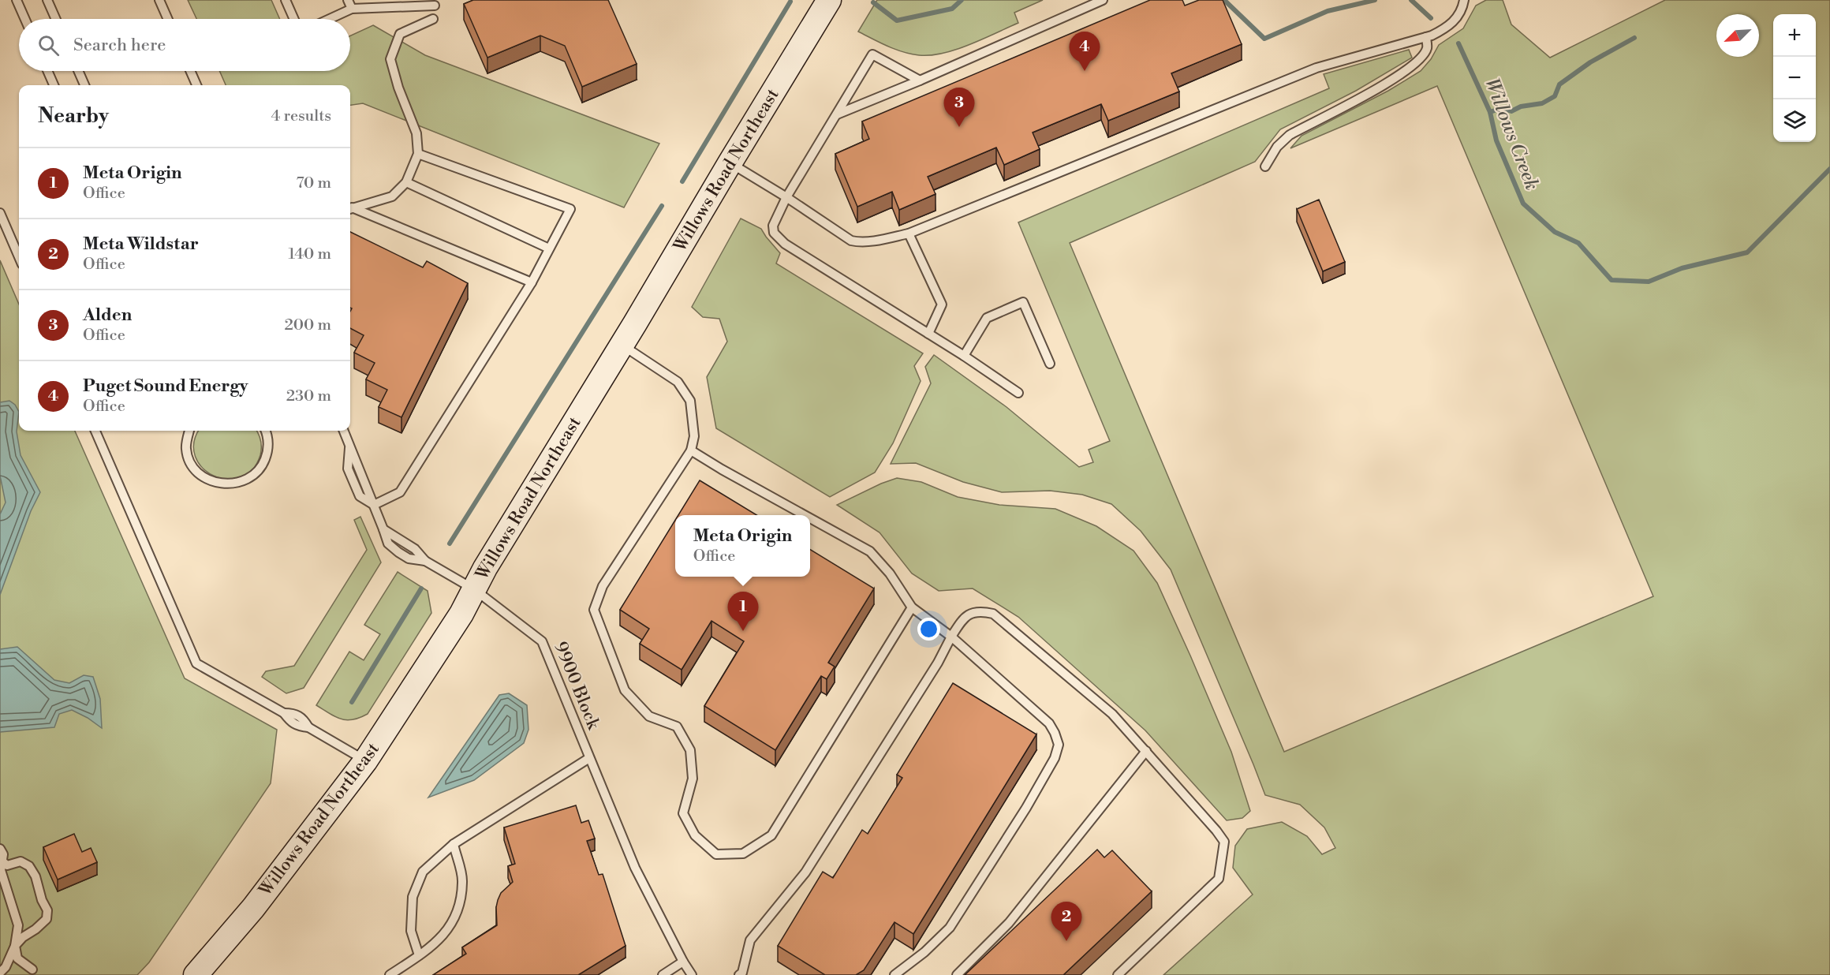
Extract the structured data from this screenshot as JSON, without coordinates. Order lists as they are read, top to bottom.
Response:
{
  "streets": {
    "main road": ["Willows Road Northeast"],
    "lane": ["9900 Block"]
  },
  "crossings": [
    ["Willows Road Northeast", "9900 Block"]
  ],
  "water": ["Willows Creek"],
  "north": "bottom left",
  "page": {
    "map_buttons": ["+", "−"],
    "search": "Search here",
    "pins": [
      "4",
      "3",
      "1",
      "2"
    ],
    "heading": ["Nearby", "4 results"],
    "list": [
      {
        "mark": "1",
        "name": "Meta Origin",
        "note": "Office",
        "value": "70 m"
      },
      {
        "mark": "2",
        "name": "Meta Wildstar",
        "note": "Office",
        "value": "140 m"
      },
      {
        "mark": "3",
        "name": "Alden",
        "note": "Office",
        "value": "200 m"
      },
      {
        "mark": "4",
        "name": "Puget Sound Energy",
        "note": "Office",
        "value": "230 m"
      }
    ],
    "popup": ["Meta Origin", "Office"]
  }
}
